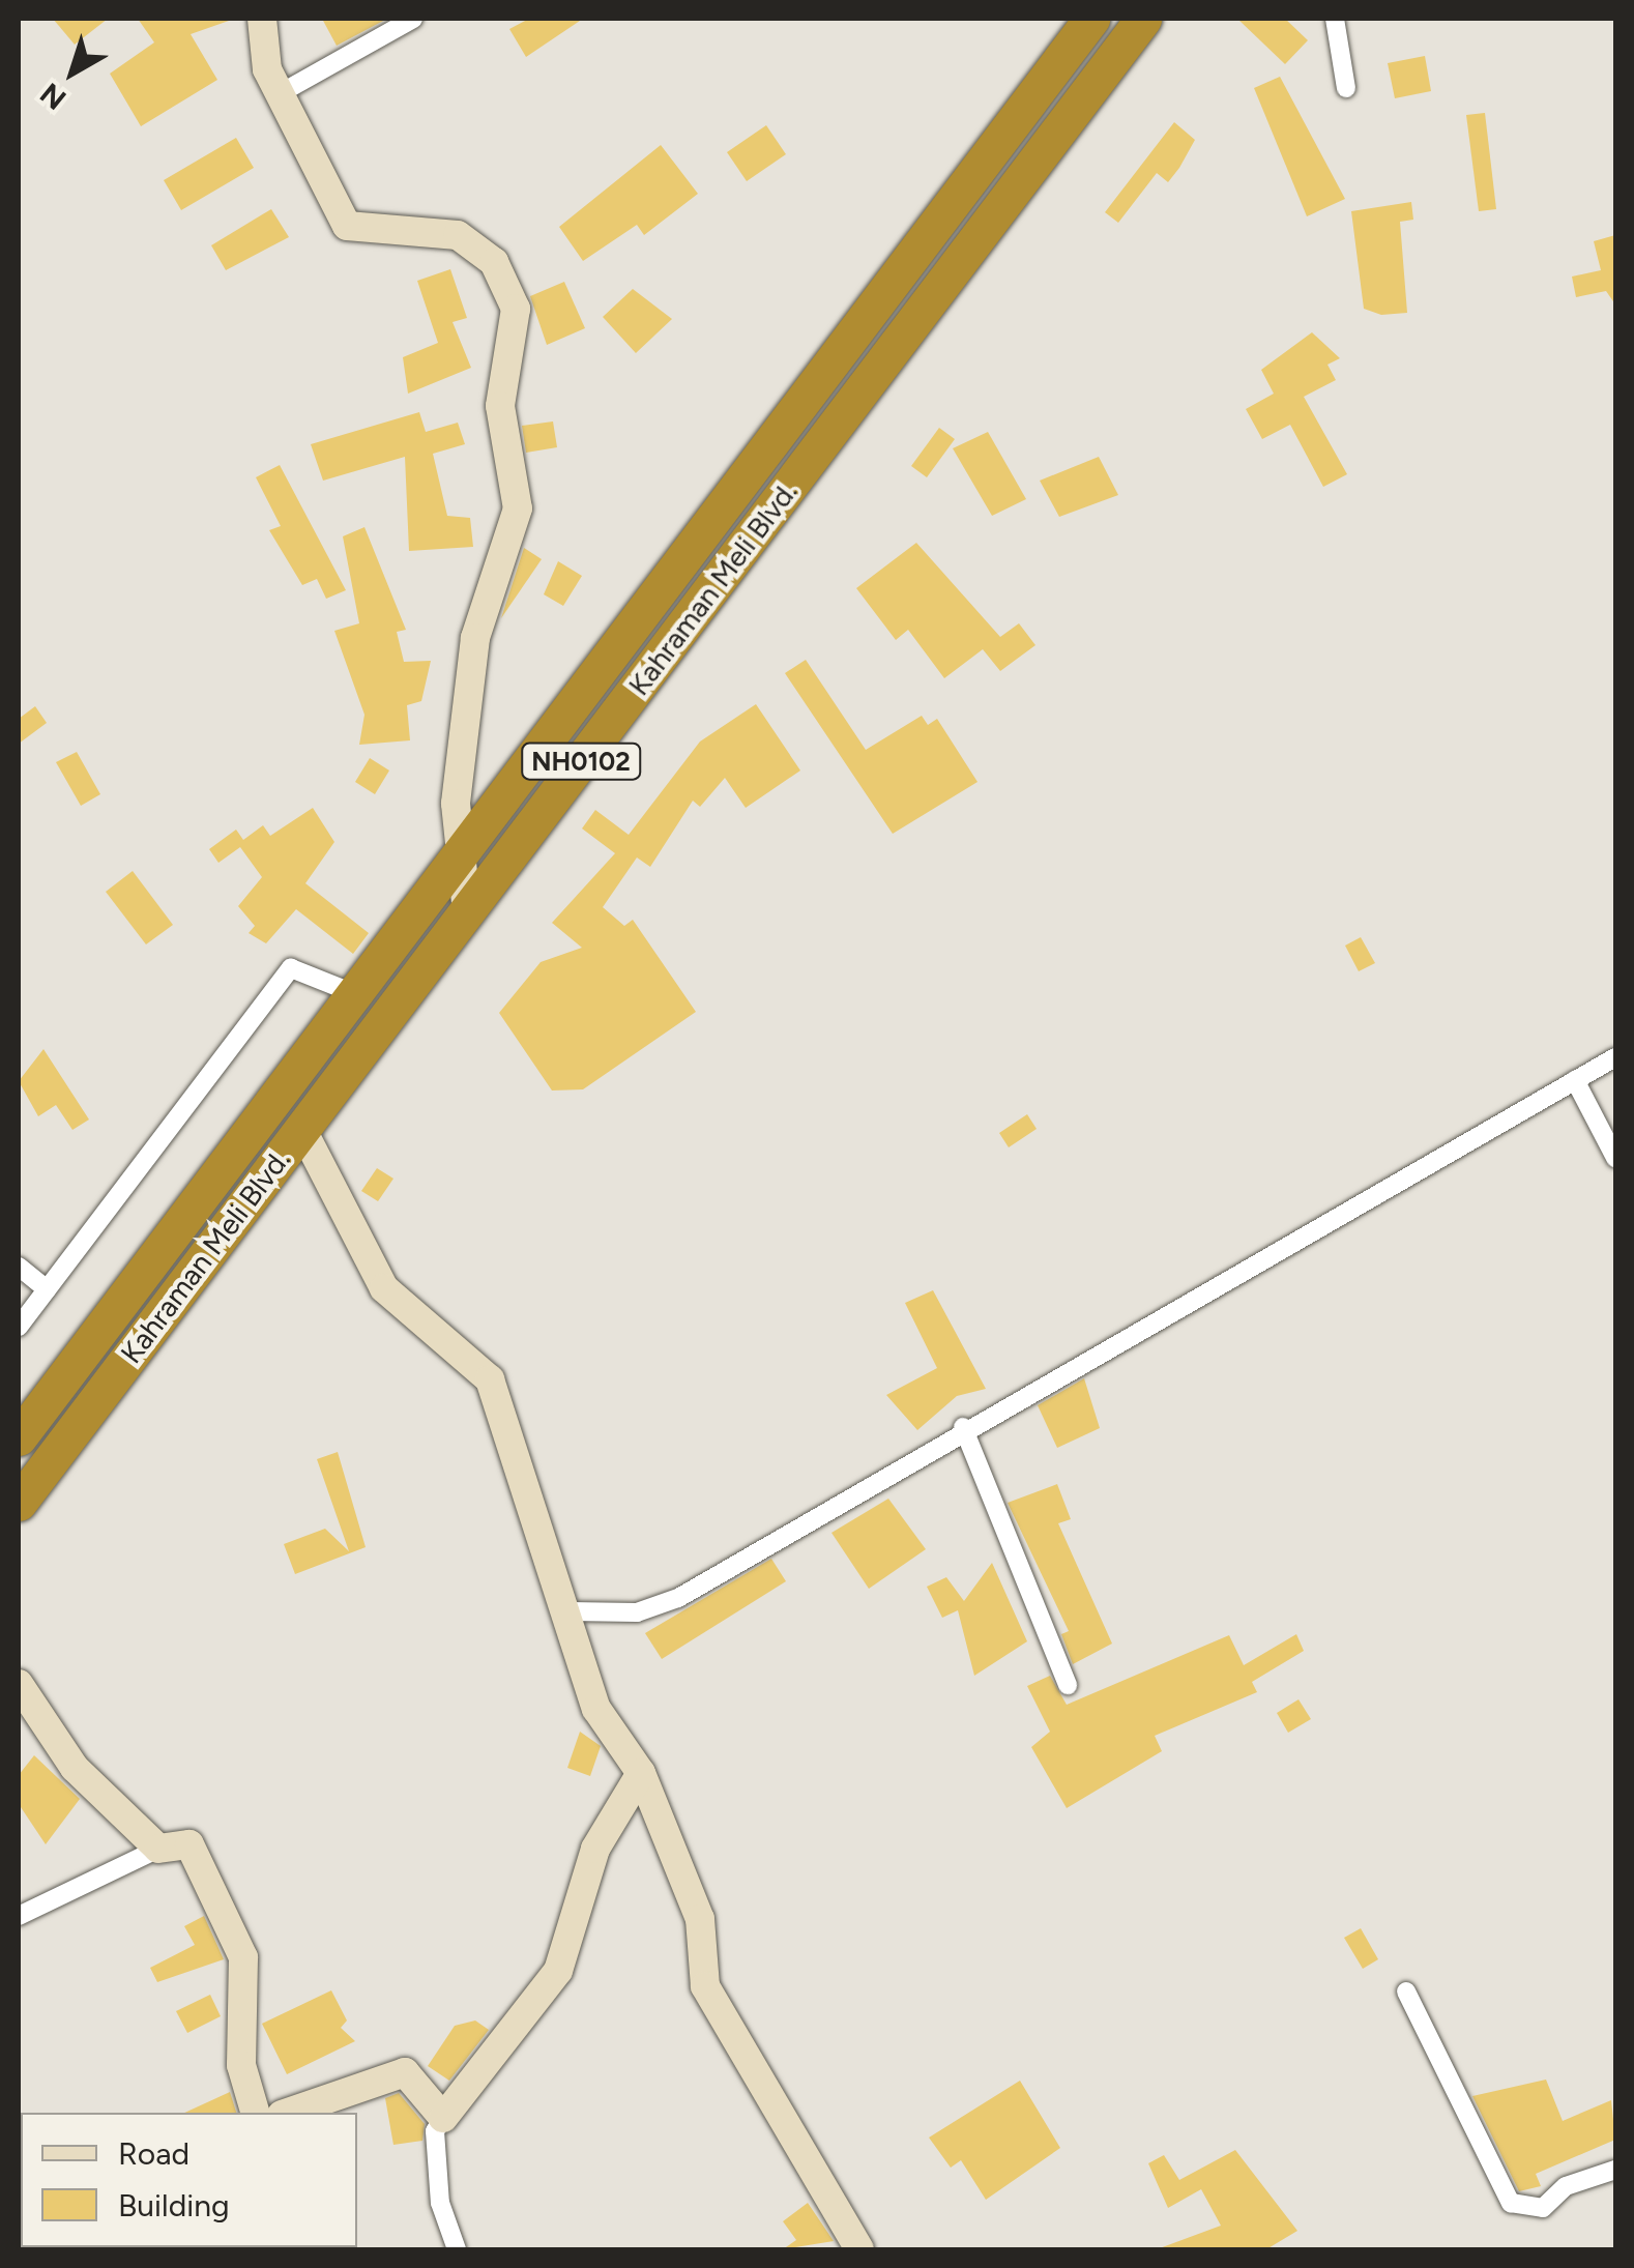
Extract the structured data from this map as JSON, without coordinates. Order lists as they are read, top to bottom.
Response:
{
  "streets": {
    "highway": ["Kahraman Meli Blvd.", "NH0102"]
  },
  "legend": ["Road", "Building"],
  "north": "bottom left"
}
